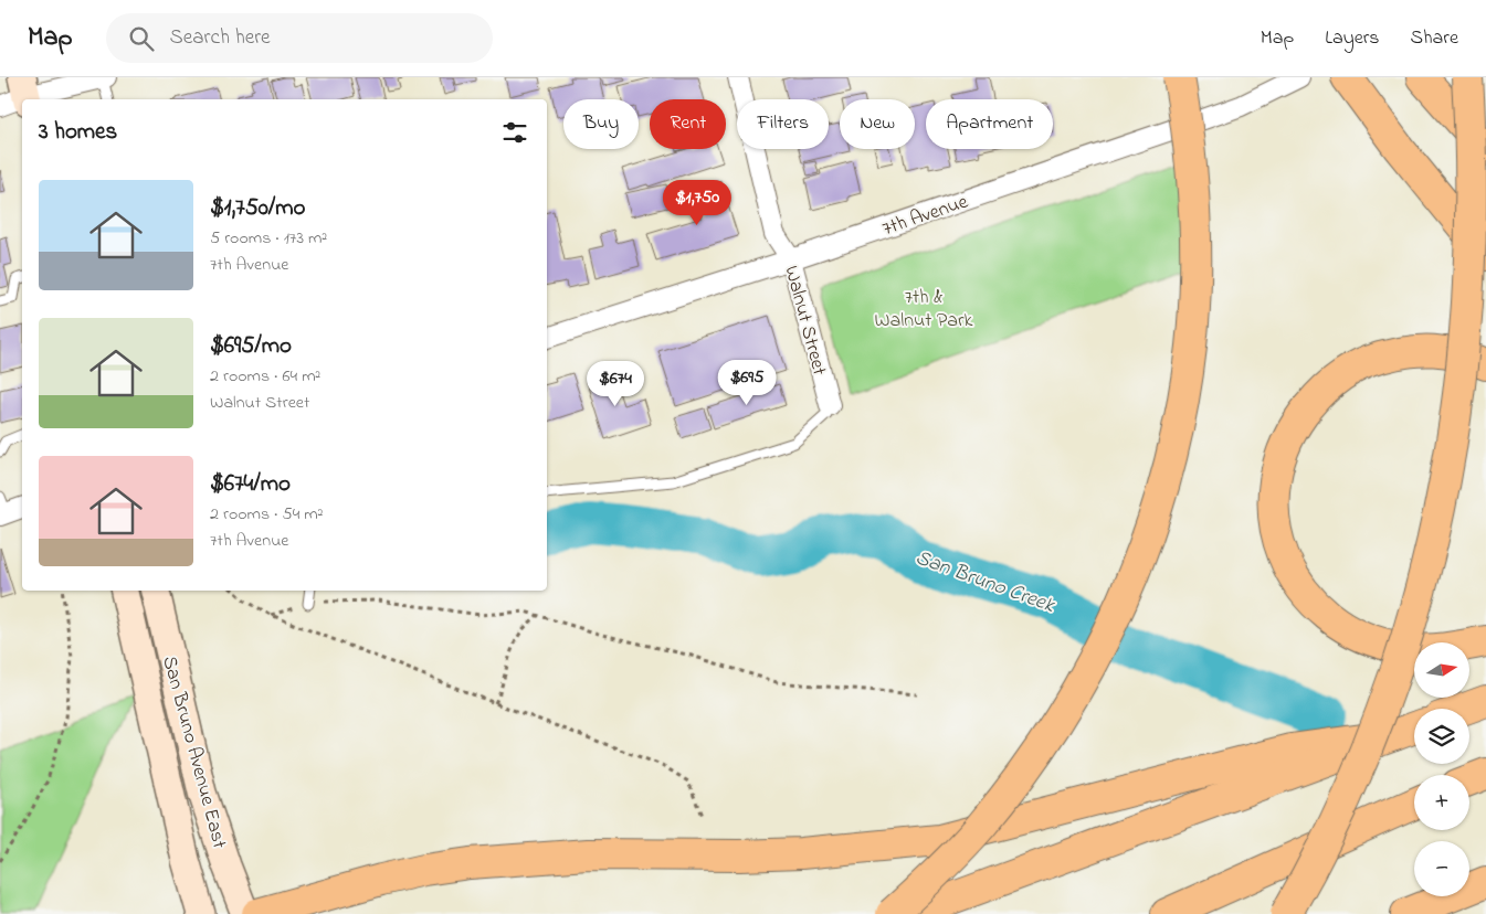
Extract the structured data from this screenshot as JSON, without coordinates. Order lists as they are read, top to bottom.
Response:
{
  "streets": {
    "main road": ["San Bruno Avenue East"],
    "street": ["7th Avenue", "Walnut Street"]
  },
  "crossings": [
    ["7th Avenue", "Walnut Street"]
  ],
  "water": ["San Bruno Creek"],
  "parks": ["7th & Walnut Park"],
  "north": "right",
  "page": {
    "header": "Map",
    "search": "Search here",
    "nav": ["Map", "Layers", "Share"],
    "chip": [
      "Buy",
      "Rent",
      "Filters",
      "New",
      "Apartment"
    ],
    "heading": "3 homes",
    "list": [
      {
        "name": "$1,750/mo",
        "note": "5 rooms · 173 m² · 7th Avenue"
      },
      {
        "name": "$695/mo",
        "note": "2 rooms · 64 m² · Walnut Street"
      },
      {
        "name": "$674/mo",
        "note": "2 rooms · 54 m² · 7th Avenue"
      }
    ],
    "price": ["$1,750", "$695", "$674"],
    "map_buttons": ["+", "−"]
  }
}
